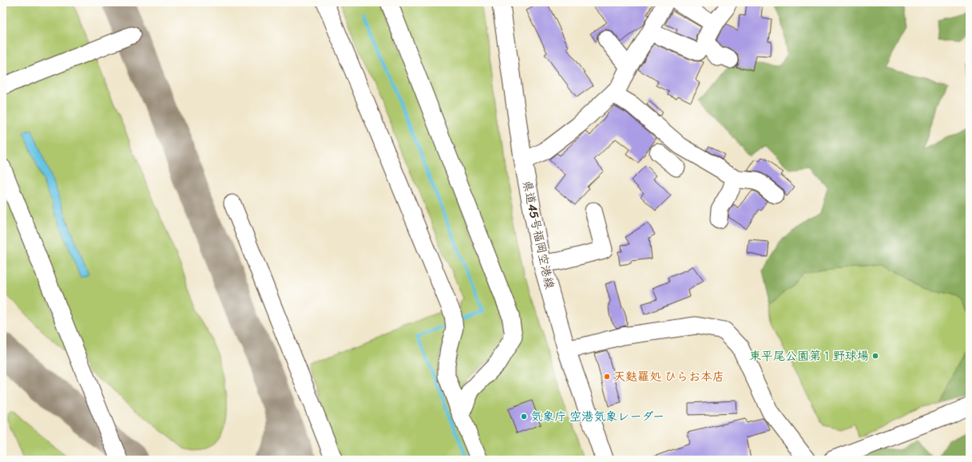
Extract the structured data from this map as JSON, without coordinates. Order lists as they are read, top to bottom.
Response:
{
  "streets": {
    "main road": ["県道45号福岡空港線"]
  },
  "places": ["東平尾公園第１野球場", "天麩羅処 ひらお本店", "気象庁 空港気象レーダー"]
}
